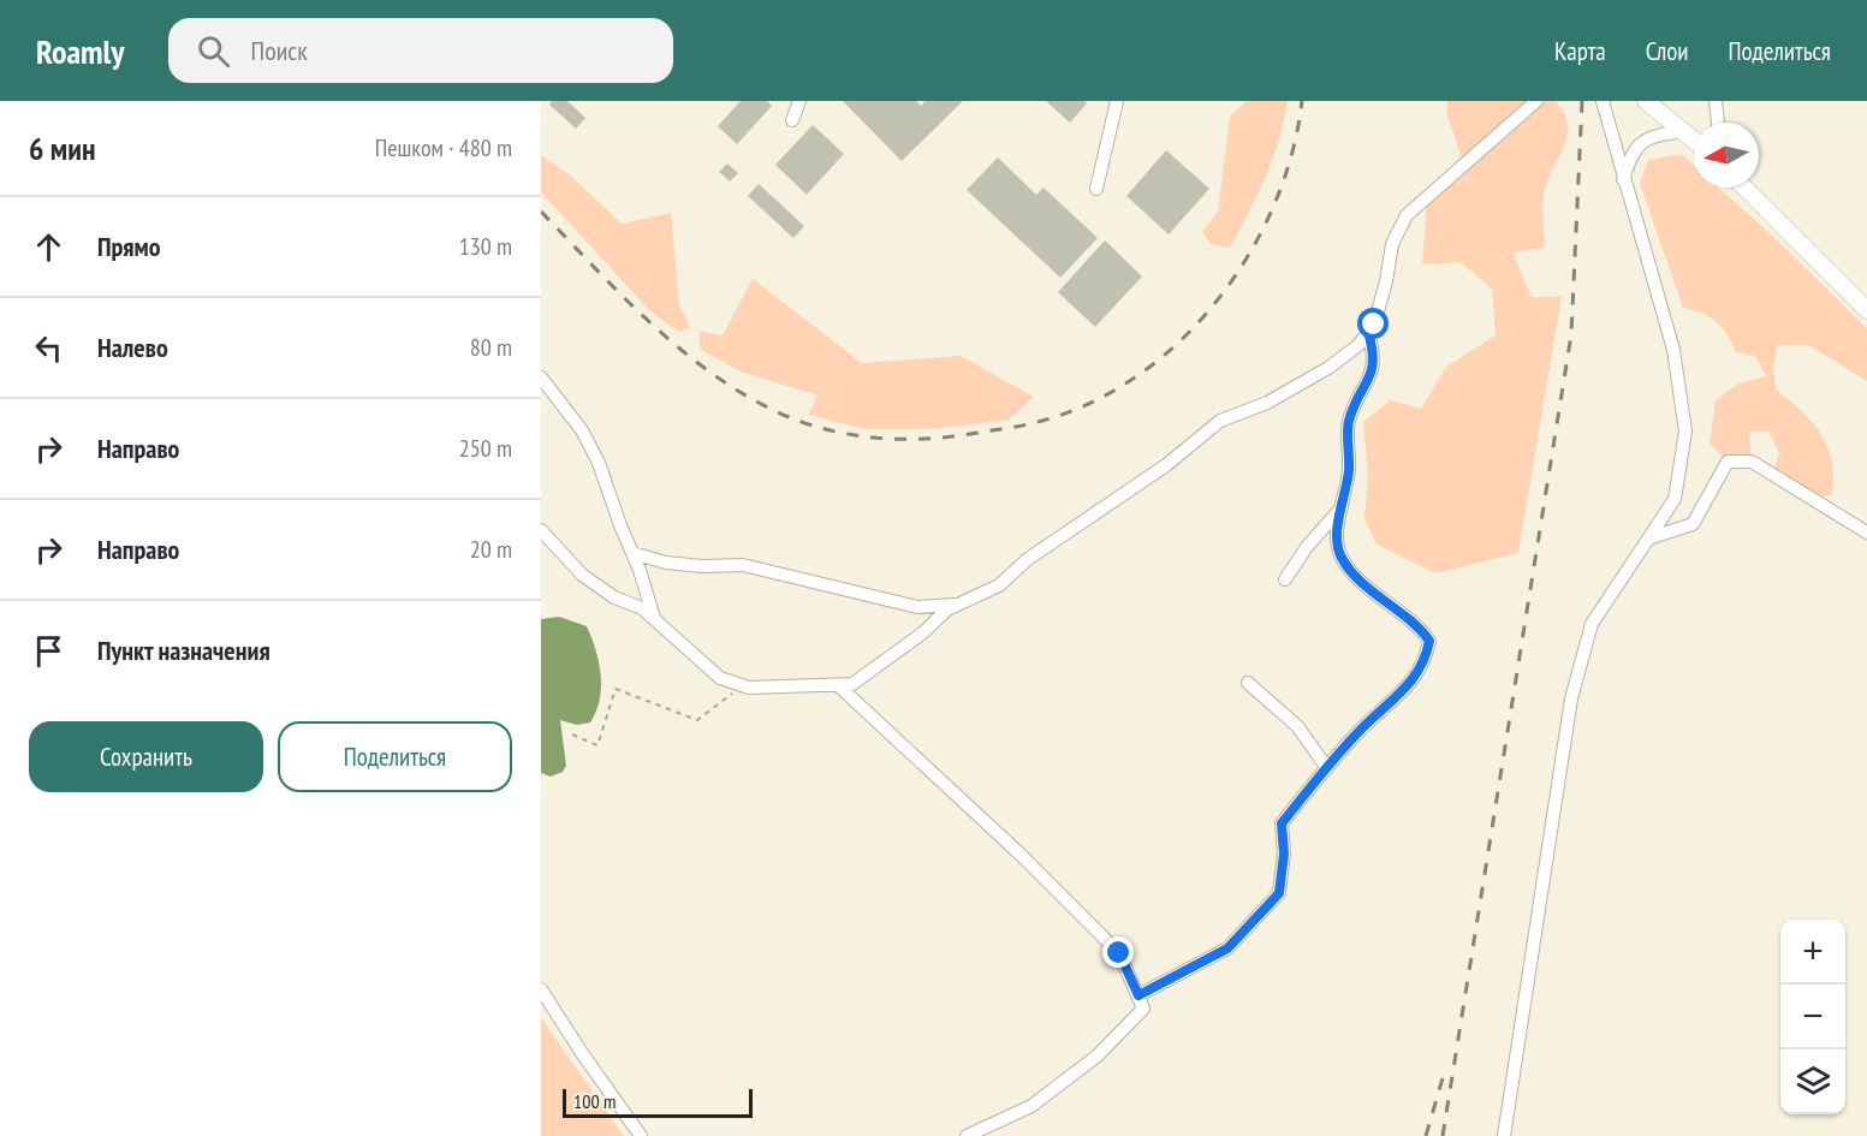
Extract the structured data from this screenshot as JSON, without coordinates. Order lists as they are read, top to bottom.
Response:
{
  "scale_bar": "100 m",
  "north": "left",
  "page": {
    "header": "Roamly",
    "search": "Поиск",
    "nav": ["Карта", "Слои", "Поделиться"],
    "heading": ["6 мин", "Пешком · 480 m"],
    "list": [
      ["Прямо", "130 m"],
      ["Налево", "80 m"],
      ["Направо", "250 m"],
      ["Направо", "20 m"],
      "Пункт назначения"
    ],
    "buttons": ["Сохранить", "Поделиться"],
    "map_buttons": ["+", "−"],
    "scale": "100 m"
  }
}
